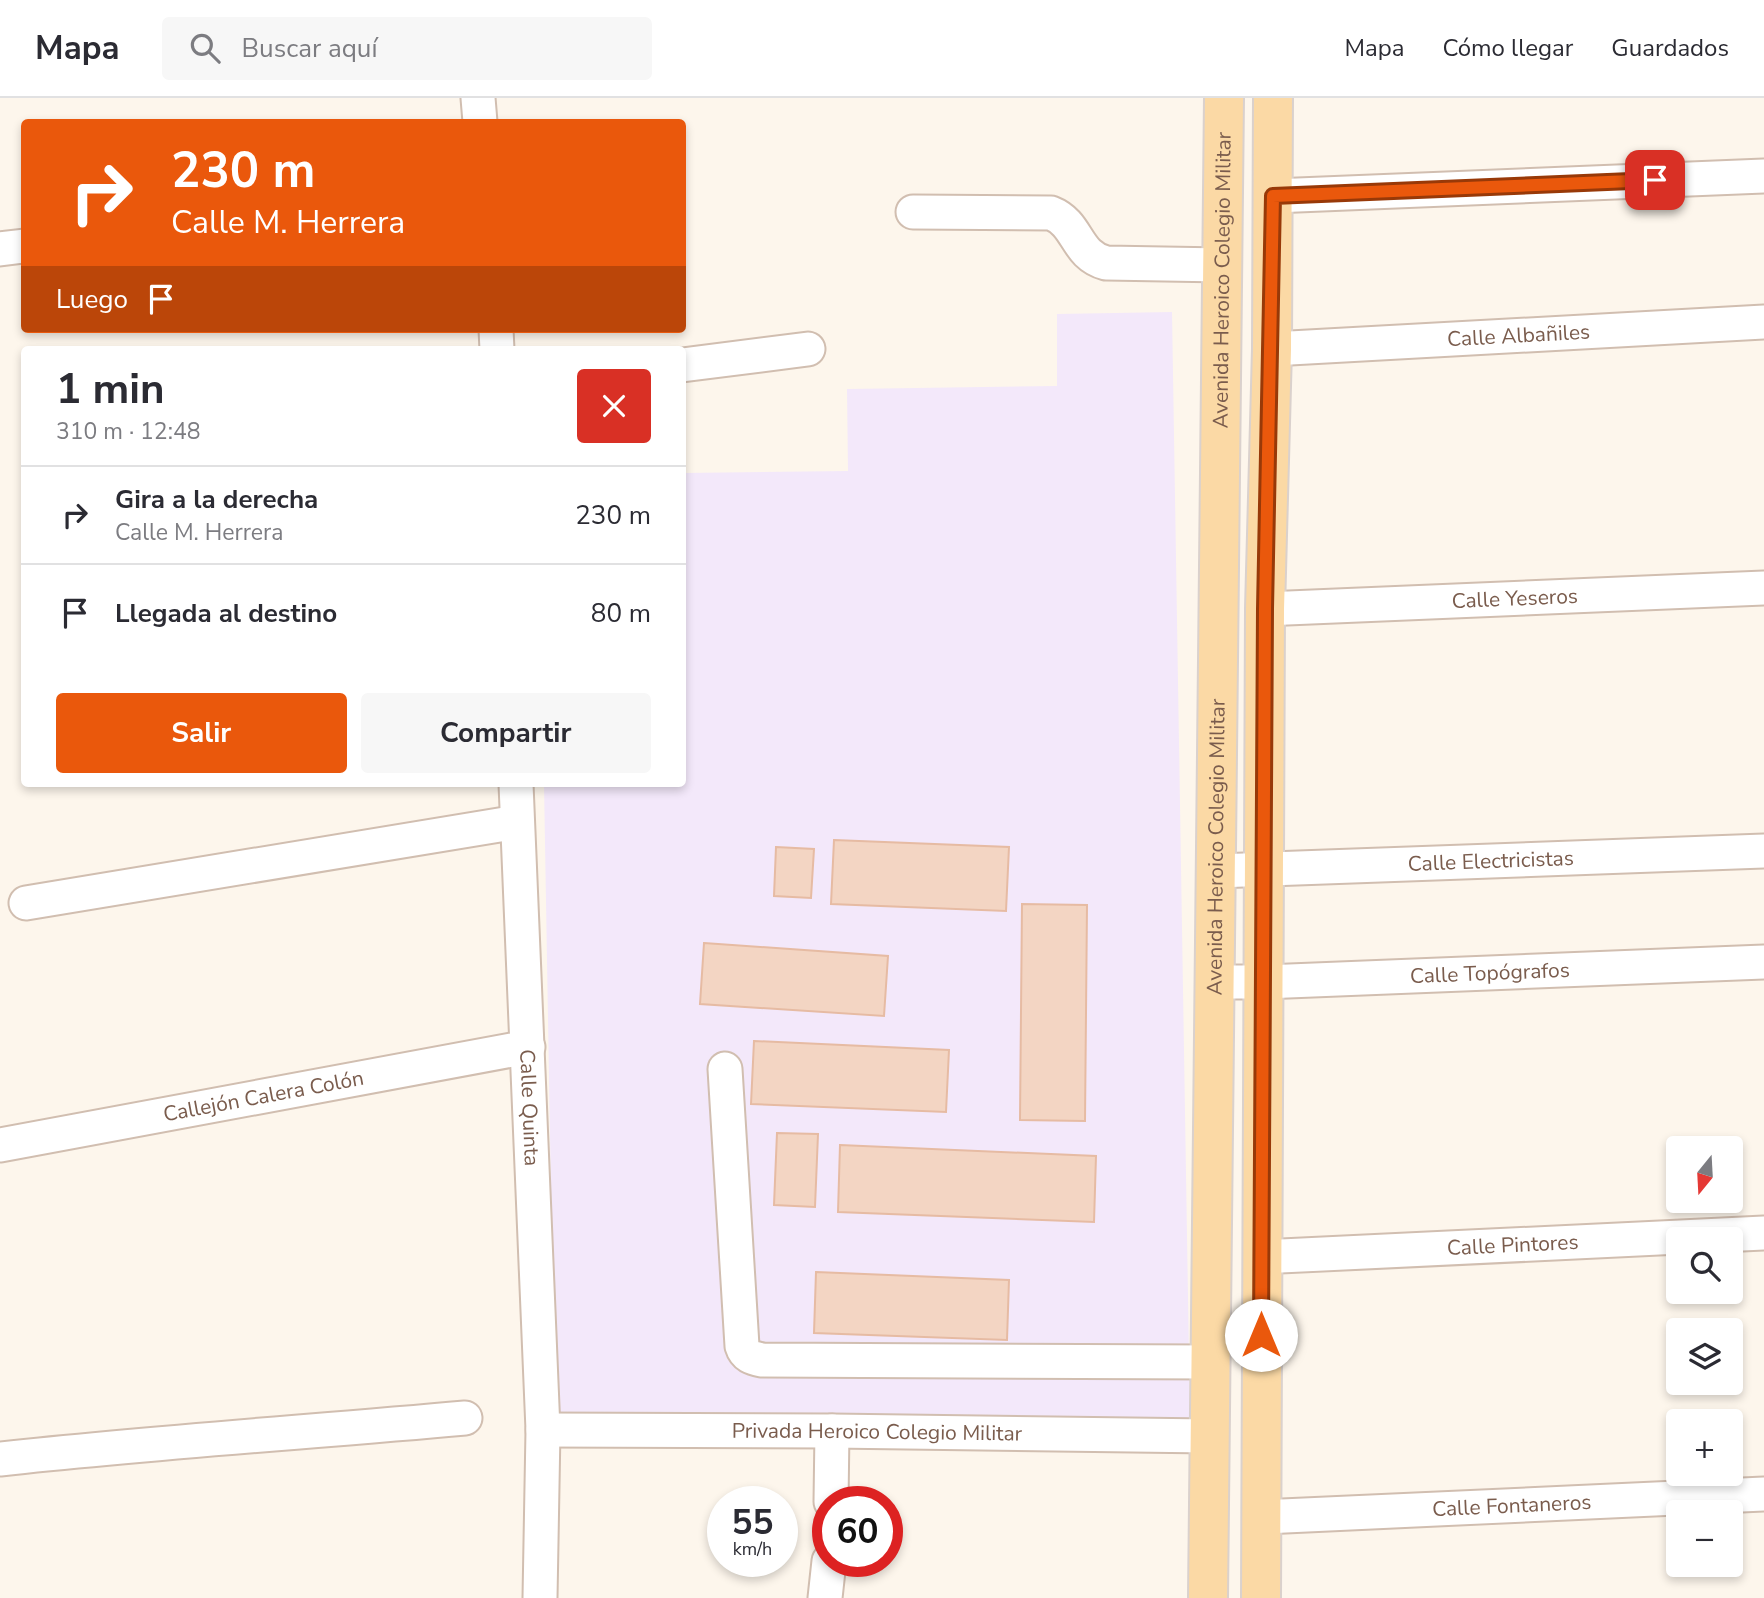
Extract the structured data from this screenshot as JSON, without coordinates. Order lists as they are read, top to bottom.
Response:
{
  "streets": {
    "main road": ["Avenida Heroico Colegio Militar"],
    "street": [
      "Calle Albañiles",
      "Calle Yeseros",
      "Calle Electricistas",
      "Calle Topógrafos",
      "Callejón Calera Colón",
      "Calle Quinta",
      "Calle Pintores",
      "Privada Heroico Colegio Militar",
      "Calle Fontaneros"
    ]
  },
  "crossings": [
    ["Avenida Heroico Colegio Militar", "Calle Electricistas"],
    ["Avenida Heroico Colegio Militar", "Calle Topógrafos"],
    ["Avenida Heroico Colegio Militar", "Privada Heroico Colegio Militar"],
    ["Callejón Calera Colón", "Calle Quinta"],
    ["Calle Quinta", "Privada Heroico Colegio Militar"]
  ],
  "north": "bottom",
  "page": {
    "header": "Mapa",
    "search": "Buscar aquí",
    "nav": ["Mapa", "Cómo llegar", "Guardados"],
    "turn": ["230 m", "Calle M. Herrera"],
    "then": "Luego",
    "heading": ["1 min", "310 m · 12:48"],
    "list": [
      {
        "name": "Gira a la derecha",
        "note": "Calle M. Herrera",
        "value": "230 m"
      },
      {
        "name": "Llegada al destino",
        "value": "80 m"
      }
    ],
    "buttons": ["Salir", "Compartir"],
    "map_buttons": ["+", "−"],
    "speed": "55 km/h",
    "limit": "60"
  }
}
